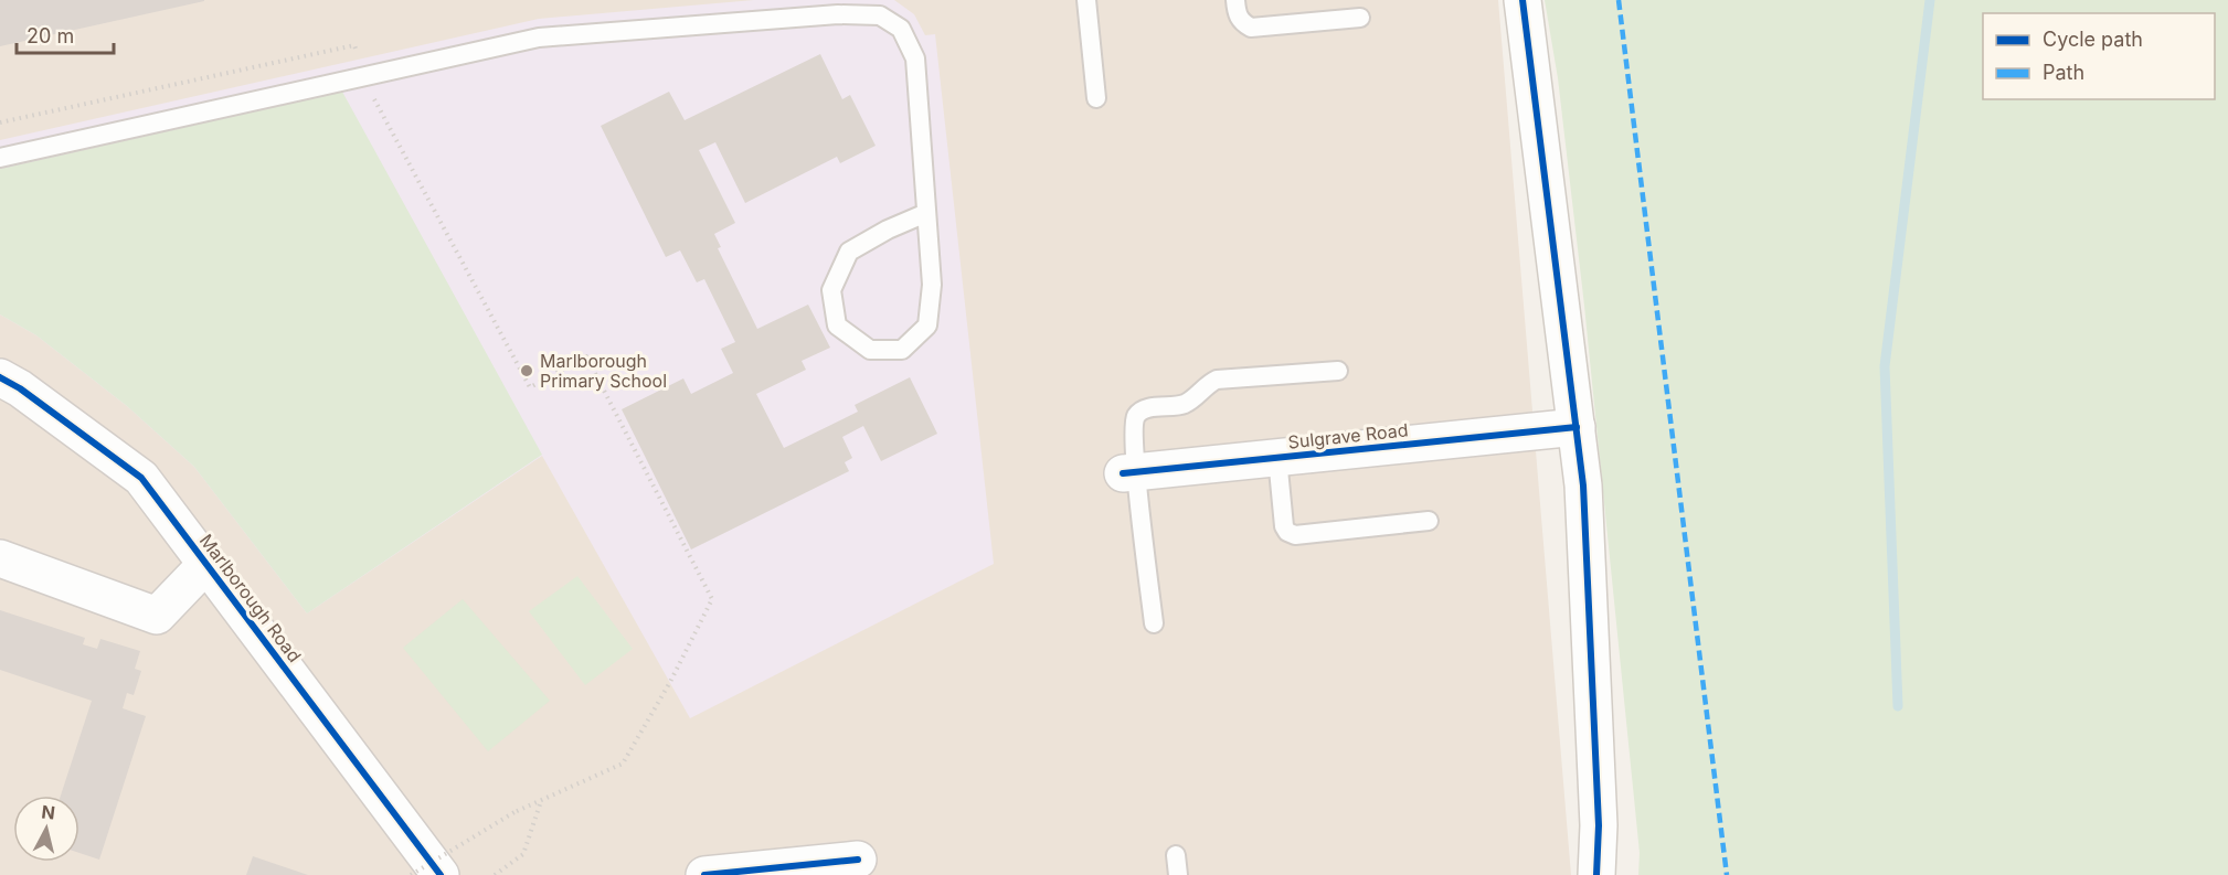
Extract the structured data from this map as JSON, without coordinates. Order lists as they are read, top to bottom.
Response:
{
  "streets": {
    "street": ["Sulgrave Road", "Marlborough Road"]
  },
  "places": ["Marlborough Primary School"],
  "legend": ["Cycle path", "Path"],
  "scale_bar": "20 m",
  "north": "top"
}
